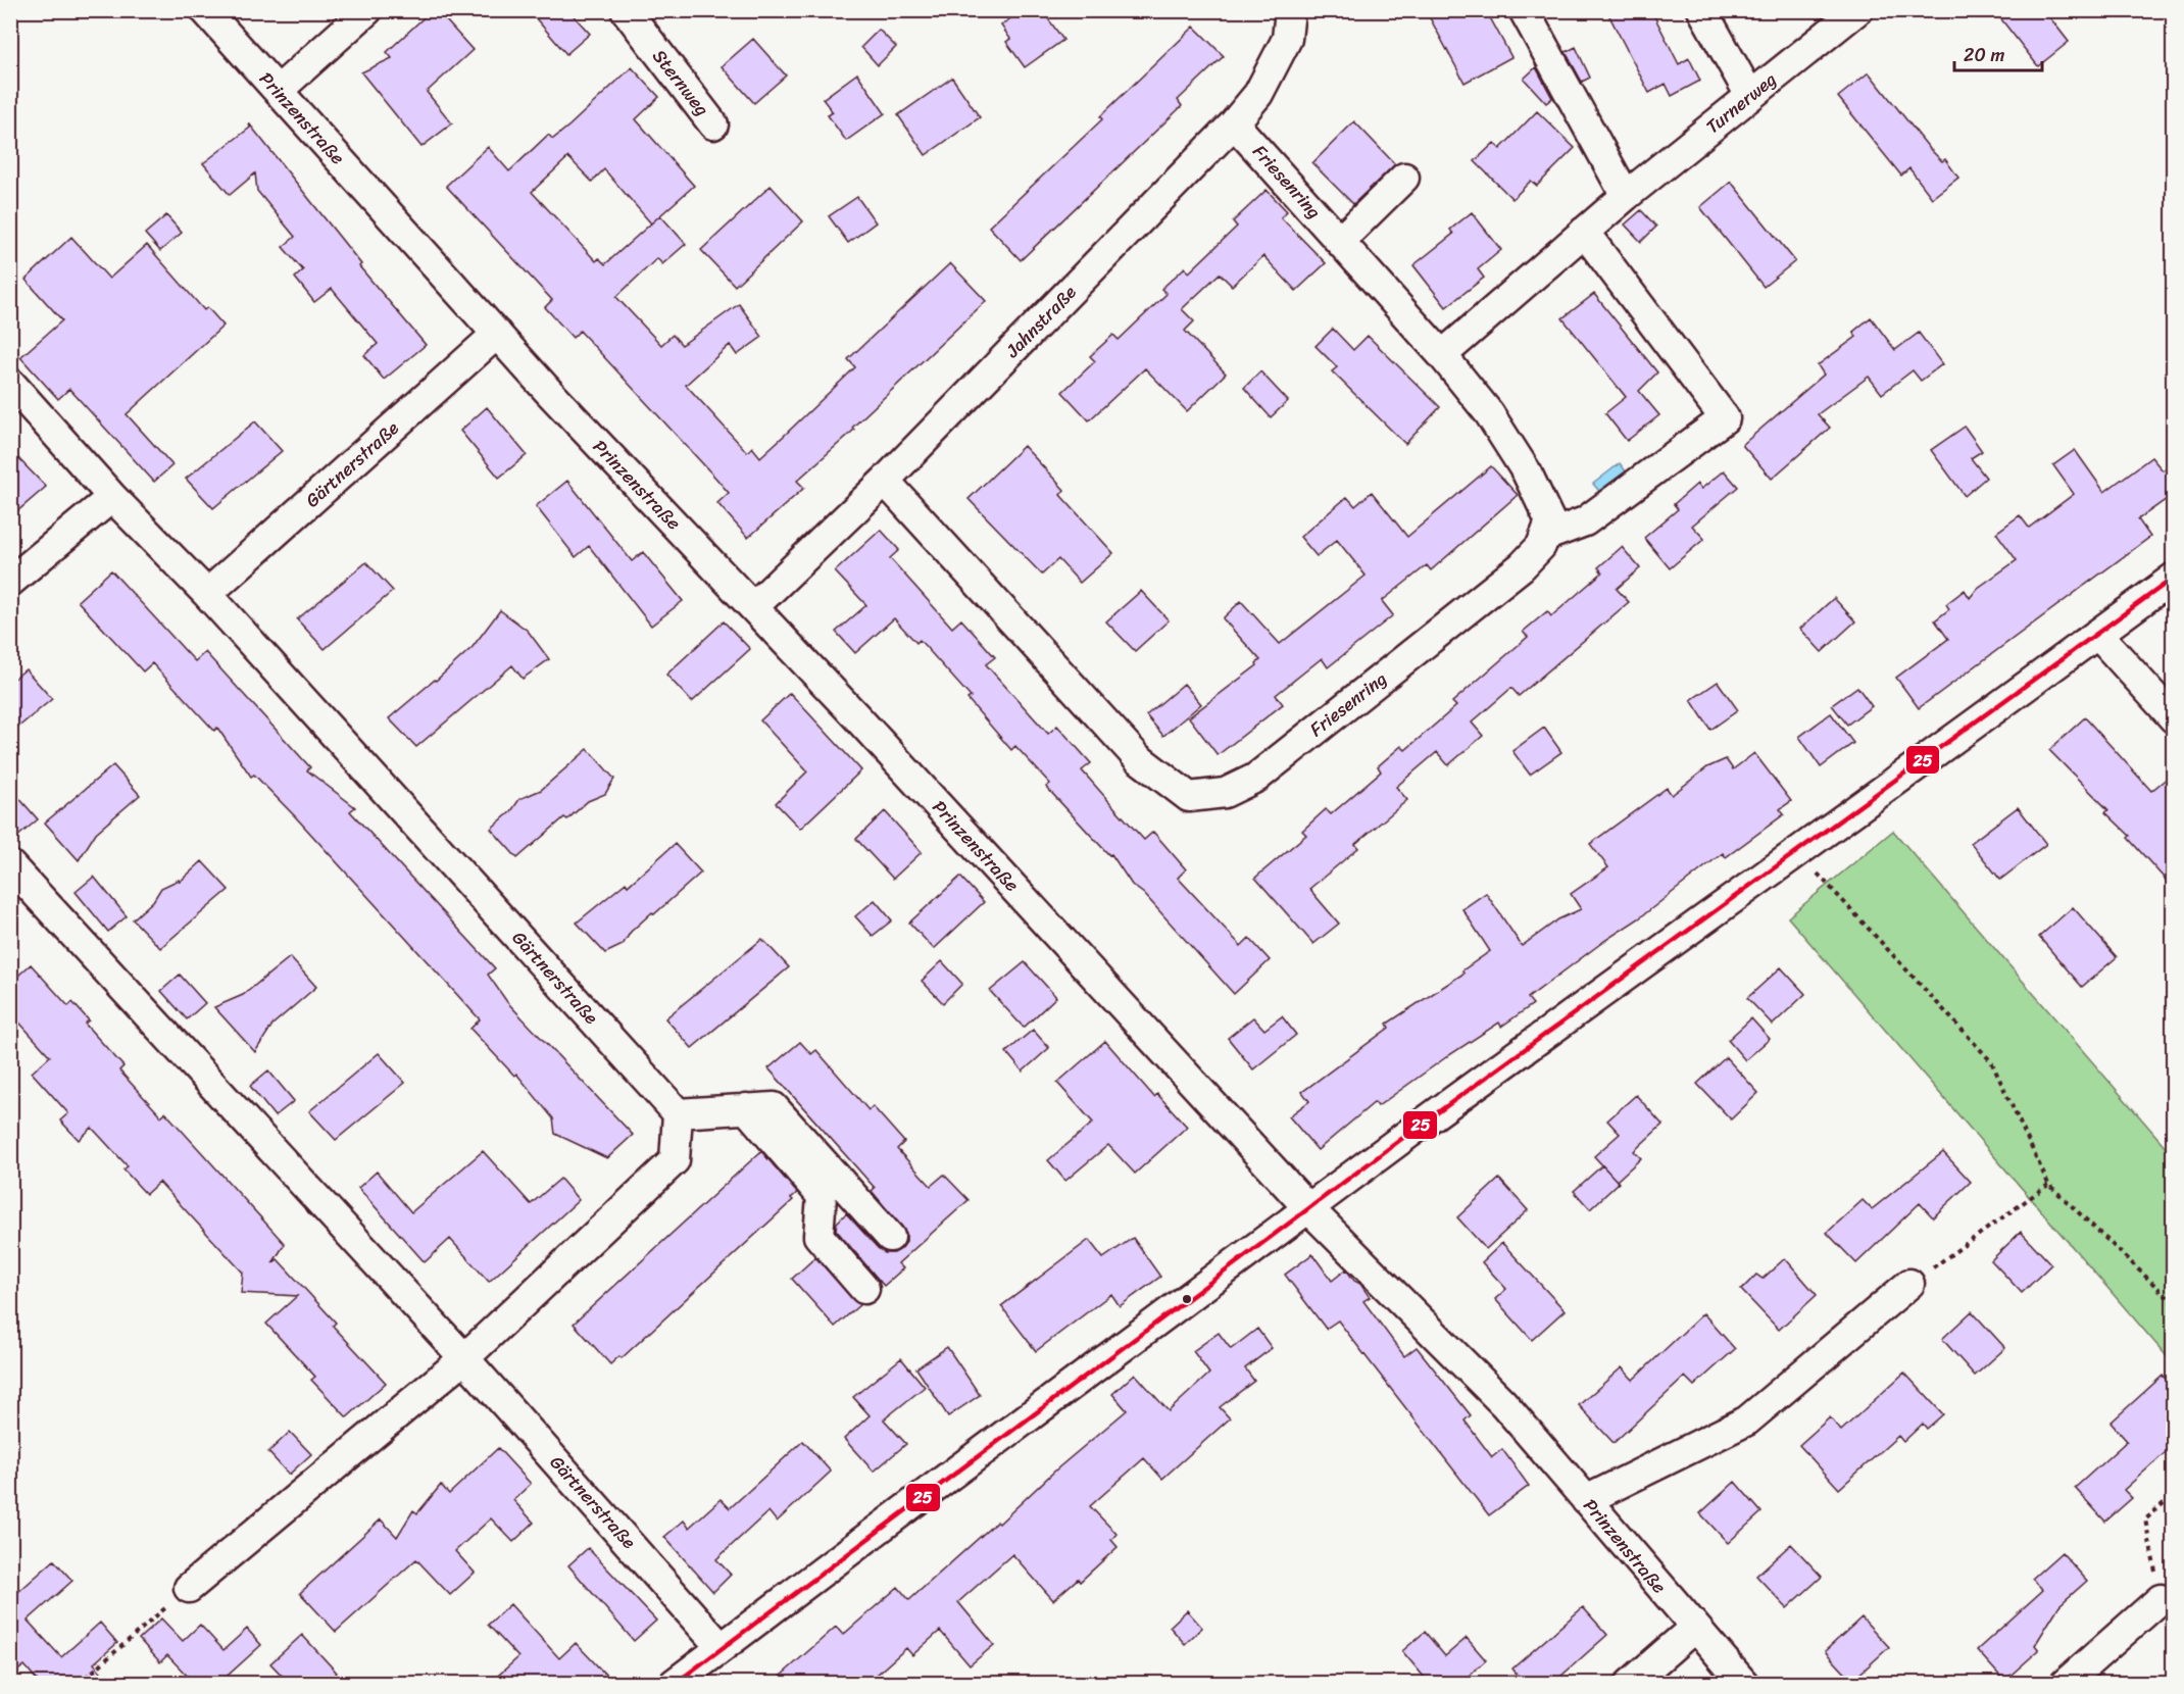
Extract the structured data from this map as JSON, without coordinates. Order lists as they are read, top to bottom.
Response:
{
  "streets": {
    "street": [
      "Sternweg",
      "Turnerweg",
      "Prinzenstraße",
      "Friesenring",
      "Jahnstraße",
      "Gärtnerstraße"
    ]
  },
  "crossings": [
    ["Turnerweg", "Friesenring"],
    ["Prinzenstraße", "Jahnstraße"],
    ["Prinzenstraße", "Gärtnerstraße"],
    ["Friesenring", "Jahnstraße"]
  ],
  "lines": ["transit line 25"],
  "scale_bar": "20 m"
}
